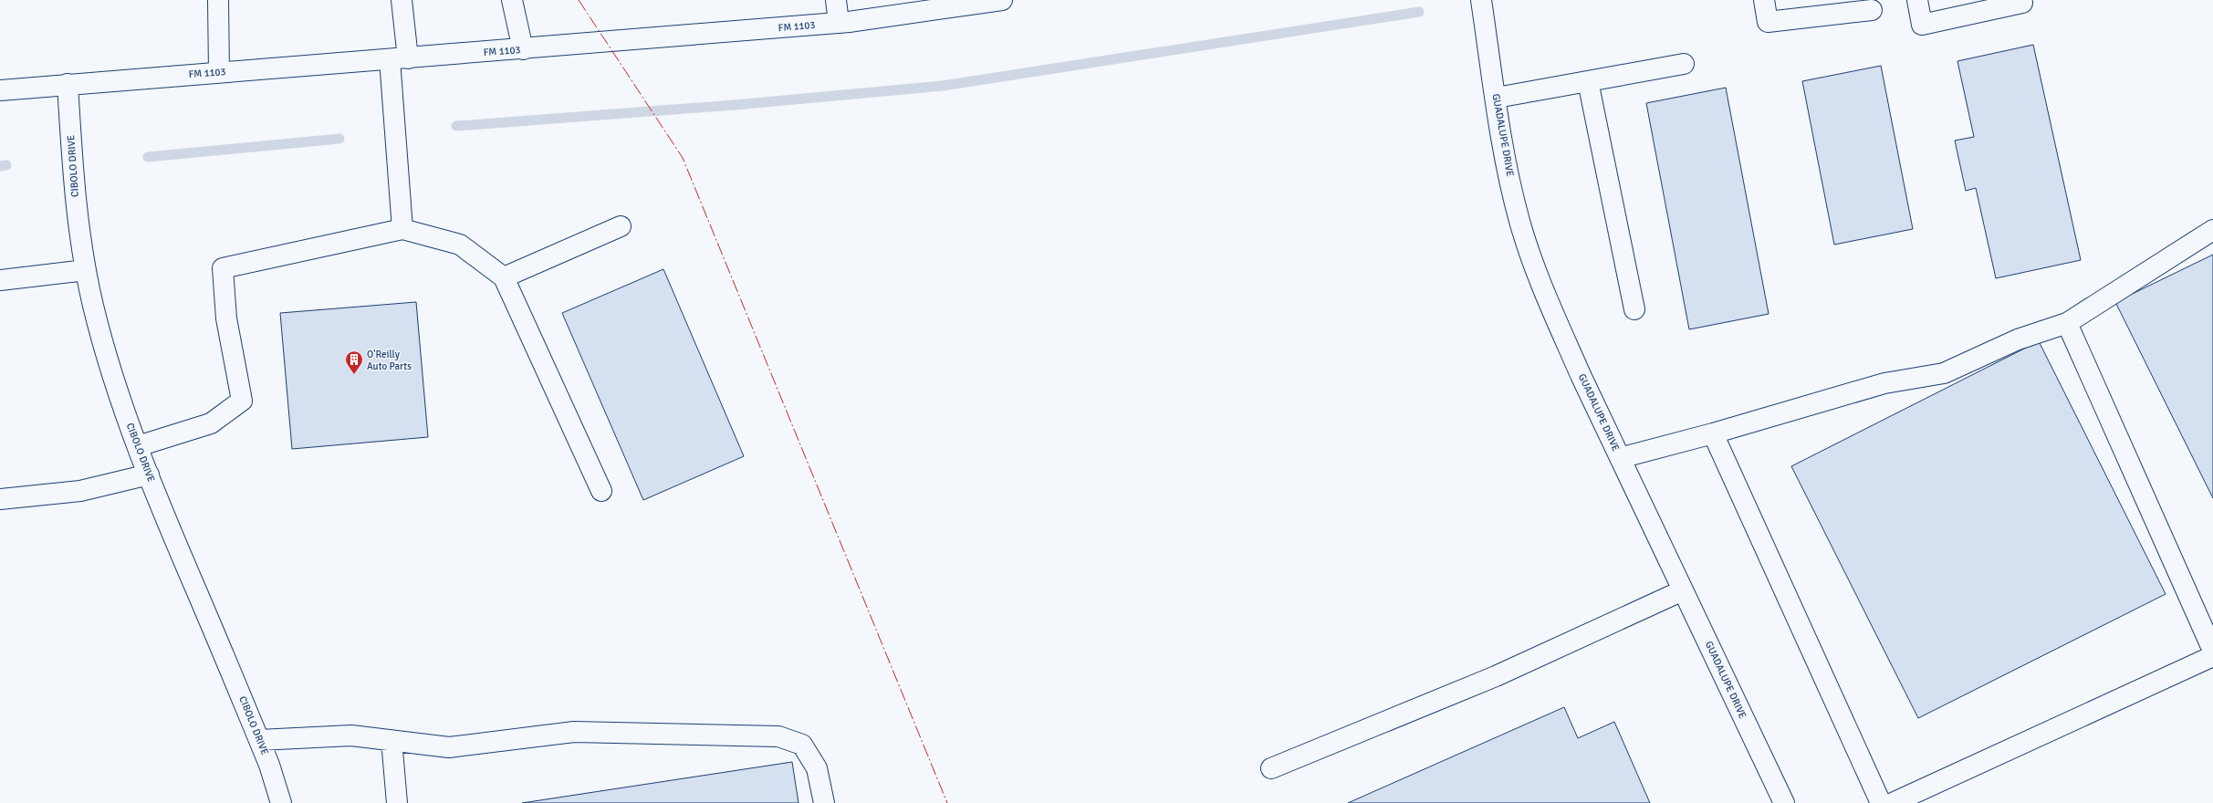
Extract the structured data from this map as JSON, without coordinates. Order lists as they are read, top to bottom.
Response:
{
  "streets": {
    "street": ["FM 1103", "GUADALUPE DRIVE", "CIBOLO DRIVE"]
  },
  "crossings": [
    ["FM 1103", "CIBOLO DRIVE"]
  ],
  "places": {
    "building": ["O'Reilly Auto Parts"]
  }
}
